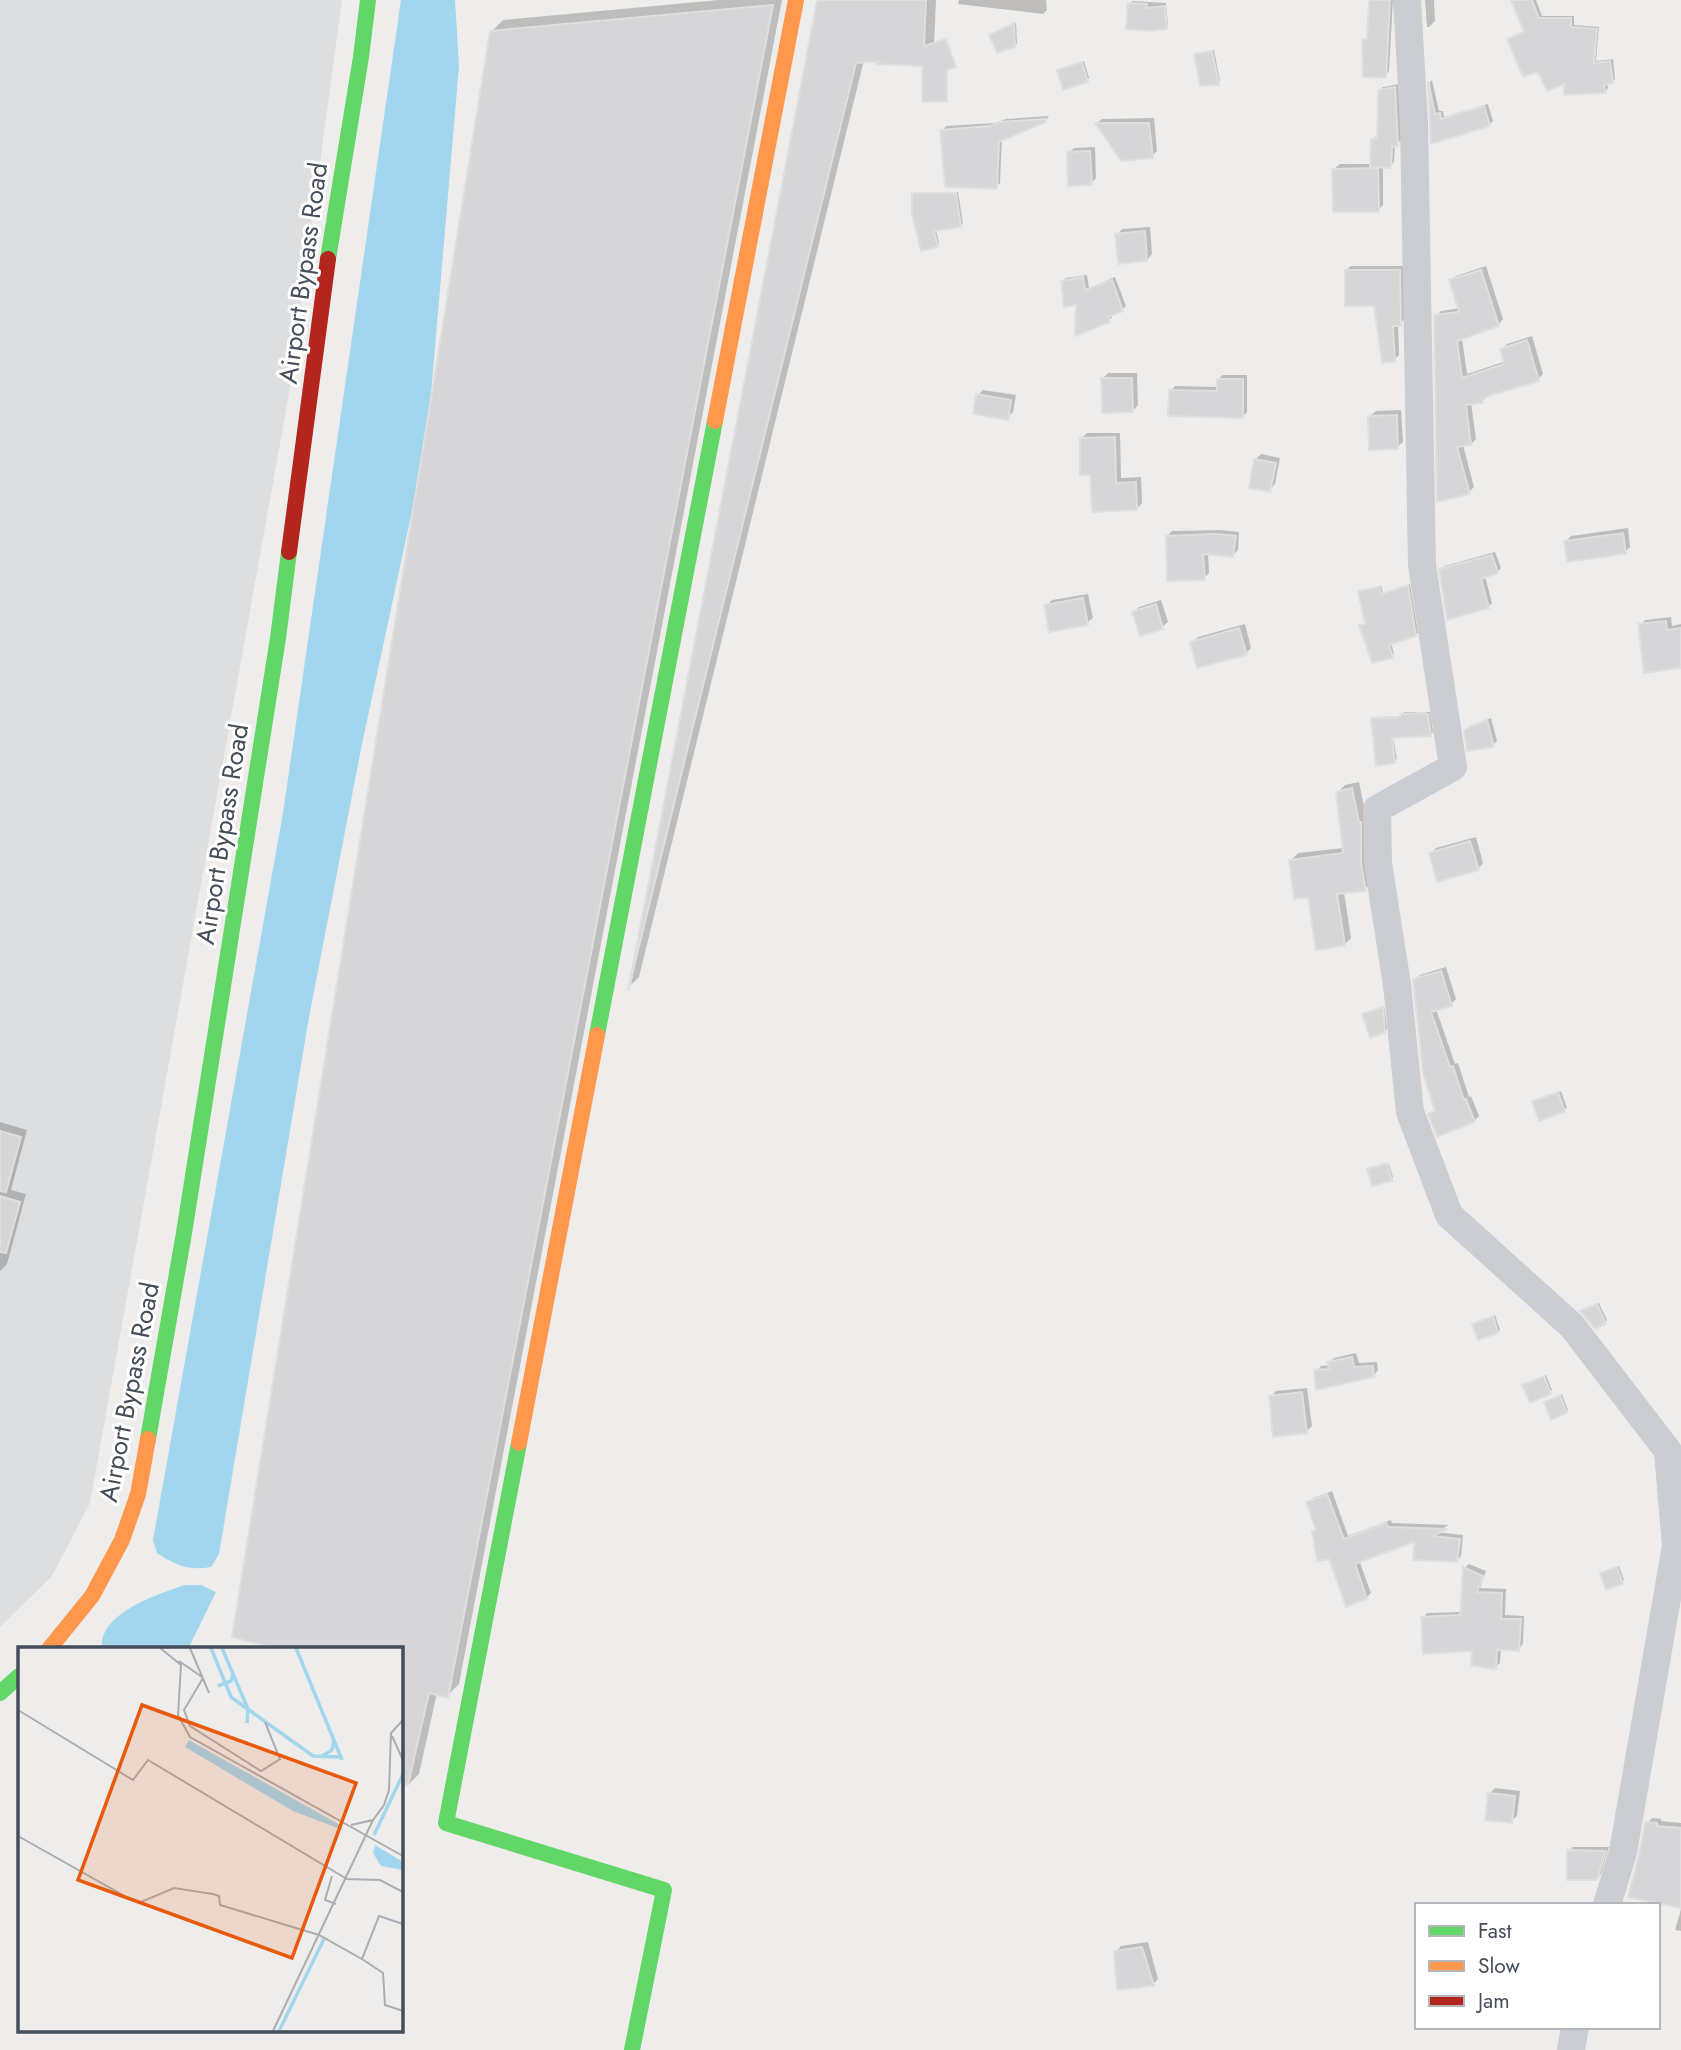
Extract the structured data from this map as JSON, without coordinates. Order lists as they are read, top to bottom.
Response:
{
  "streets": {
    "street": ["Airport Bypass Road"]
  },
  "legend": ["Fast", "Slow", "Jam"]
}
